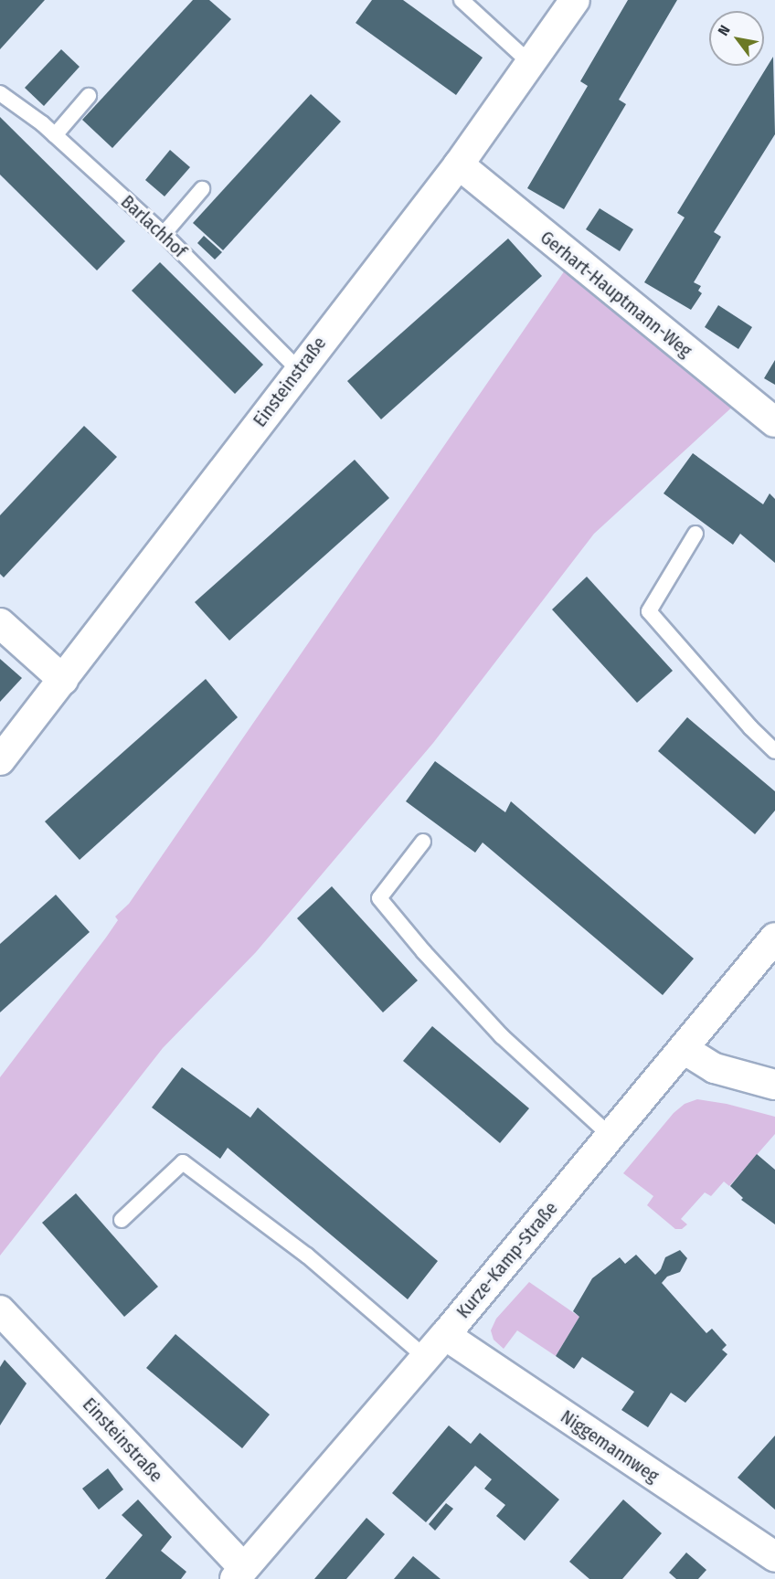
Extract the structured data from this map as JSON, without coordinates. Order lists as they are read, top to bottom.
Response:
{
  "streets": {
    "street": [
      "Gerhart-Hauptmann-Weg",
      "Einsteinstraße",
      "Kurze-Kamp-Straße",
      "Niggemannweg"
    ],
    "lane": ["Barlachhof"]
  },
  "crossings": [
    ["Barlachhof", "Einsteinstraße"],
    ["Gerhart-Hauptmann-Weg", "Einsteinstraße"],
    ["Einsteinstraße", "Kurze-Kamp-Straße"],
    ["Kurze-Kamp-Straße", "Niggemannweg"]
  ],
  "north": "top left"
}
